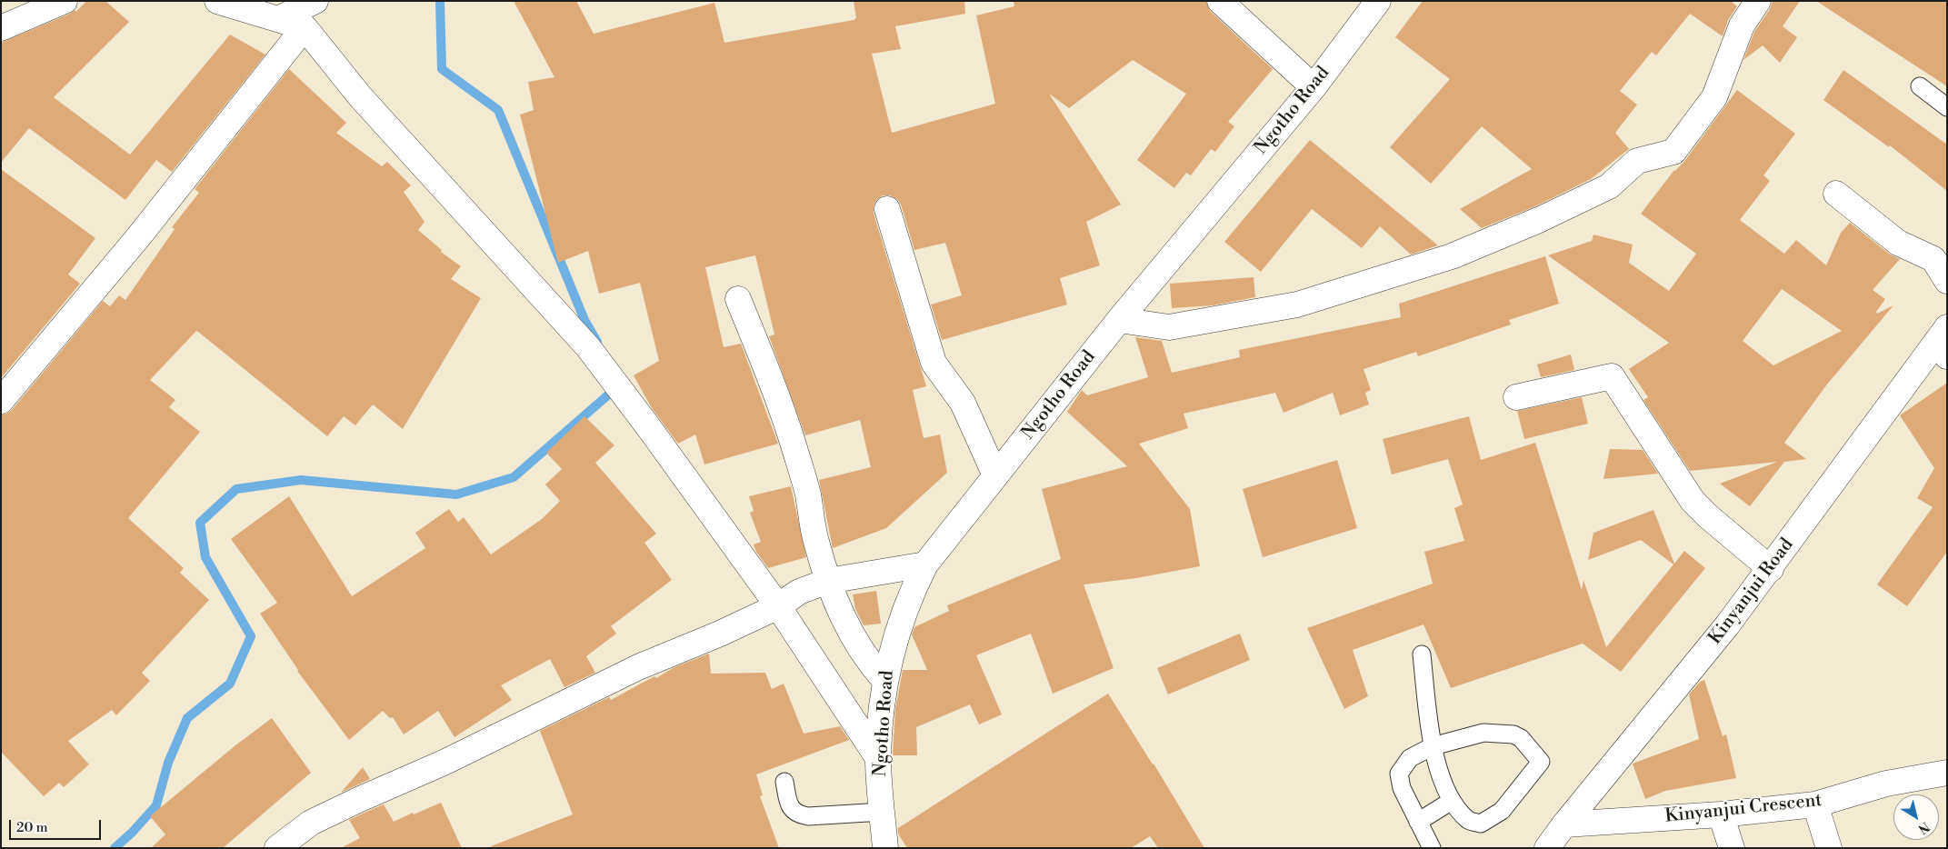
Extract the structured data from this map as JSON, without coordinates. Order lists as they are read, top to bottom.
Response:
{
  "streets": {
    "street": ["Ngotho Road", "Kinyanjui Road", "Kinyanjui Crescent"]
  },
  "crossings": [
    ["Kinyanjui Road", "Kinyanjui Crescent"]
  ],
  "scale_bar": "20 m",
  "north": "bottom right"
}
